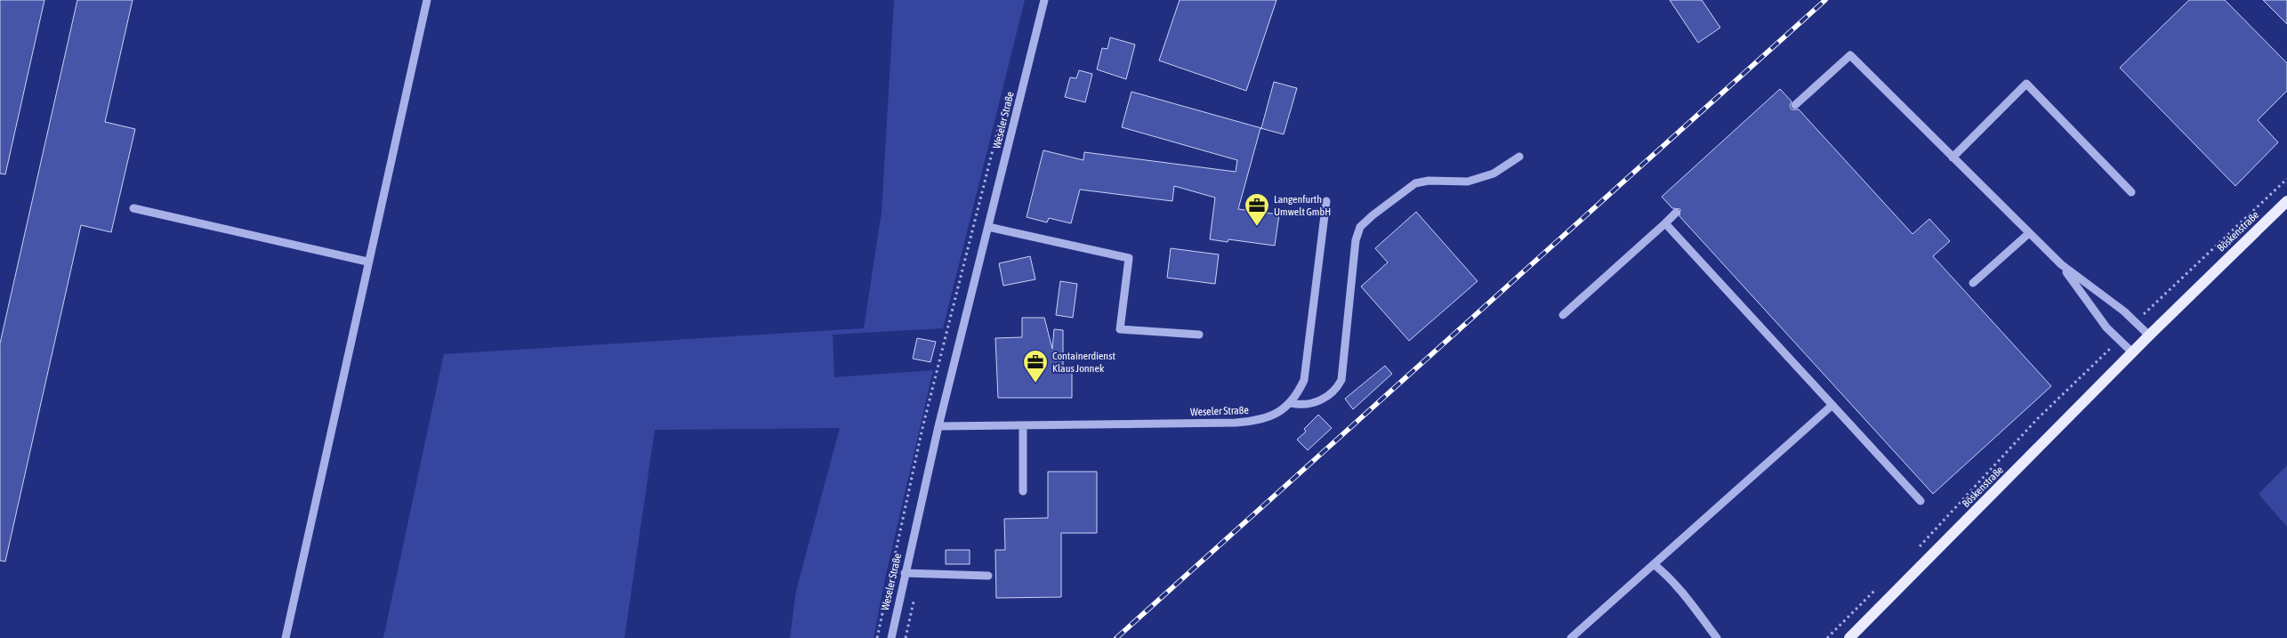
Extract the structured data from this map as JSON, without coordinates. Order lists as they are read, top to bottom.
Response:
{
  "streets": {
    "main road": ["Böskenstraße"],
    "street": ["Weseler Straße"]
  },
  "places": {
    "office": ["Langenfurth Umwelt GmbH", "Containerdienst Klaus Jonnek"]
  }
}
